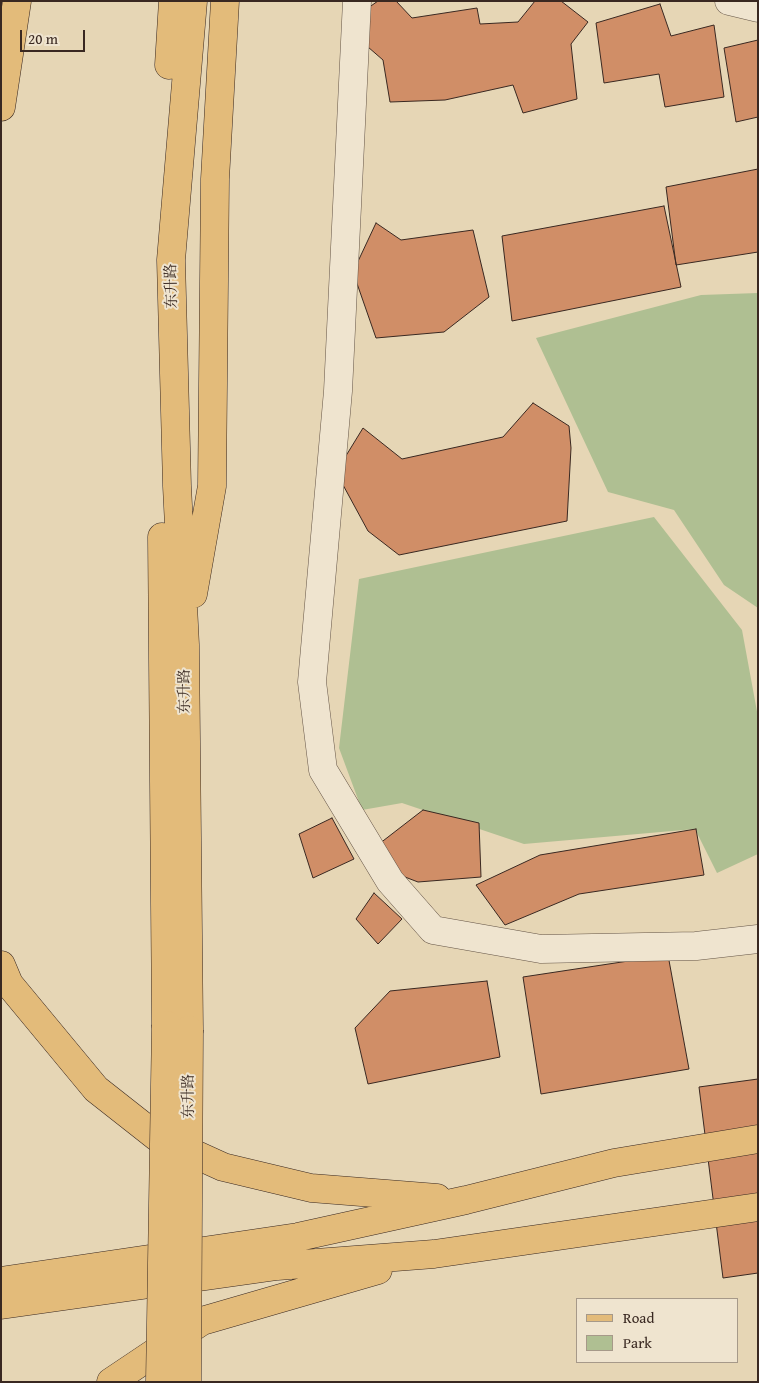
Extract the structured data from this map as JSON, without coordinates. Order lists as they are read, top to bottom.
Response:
{
  "streets": {
    "main road": ["东升路"]
  },
  "legend": ["Road", "Park"],
  "scale_bar": "20 m"
}
